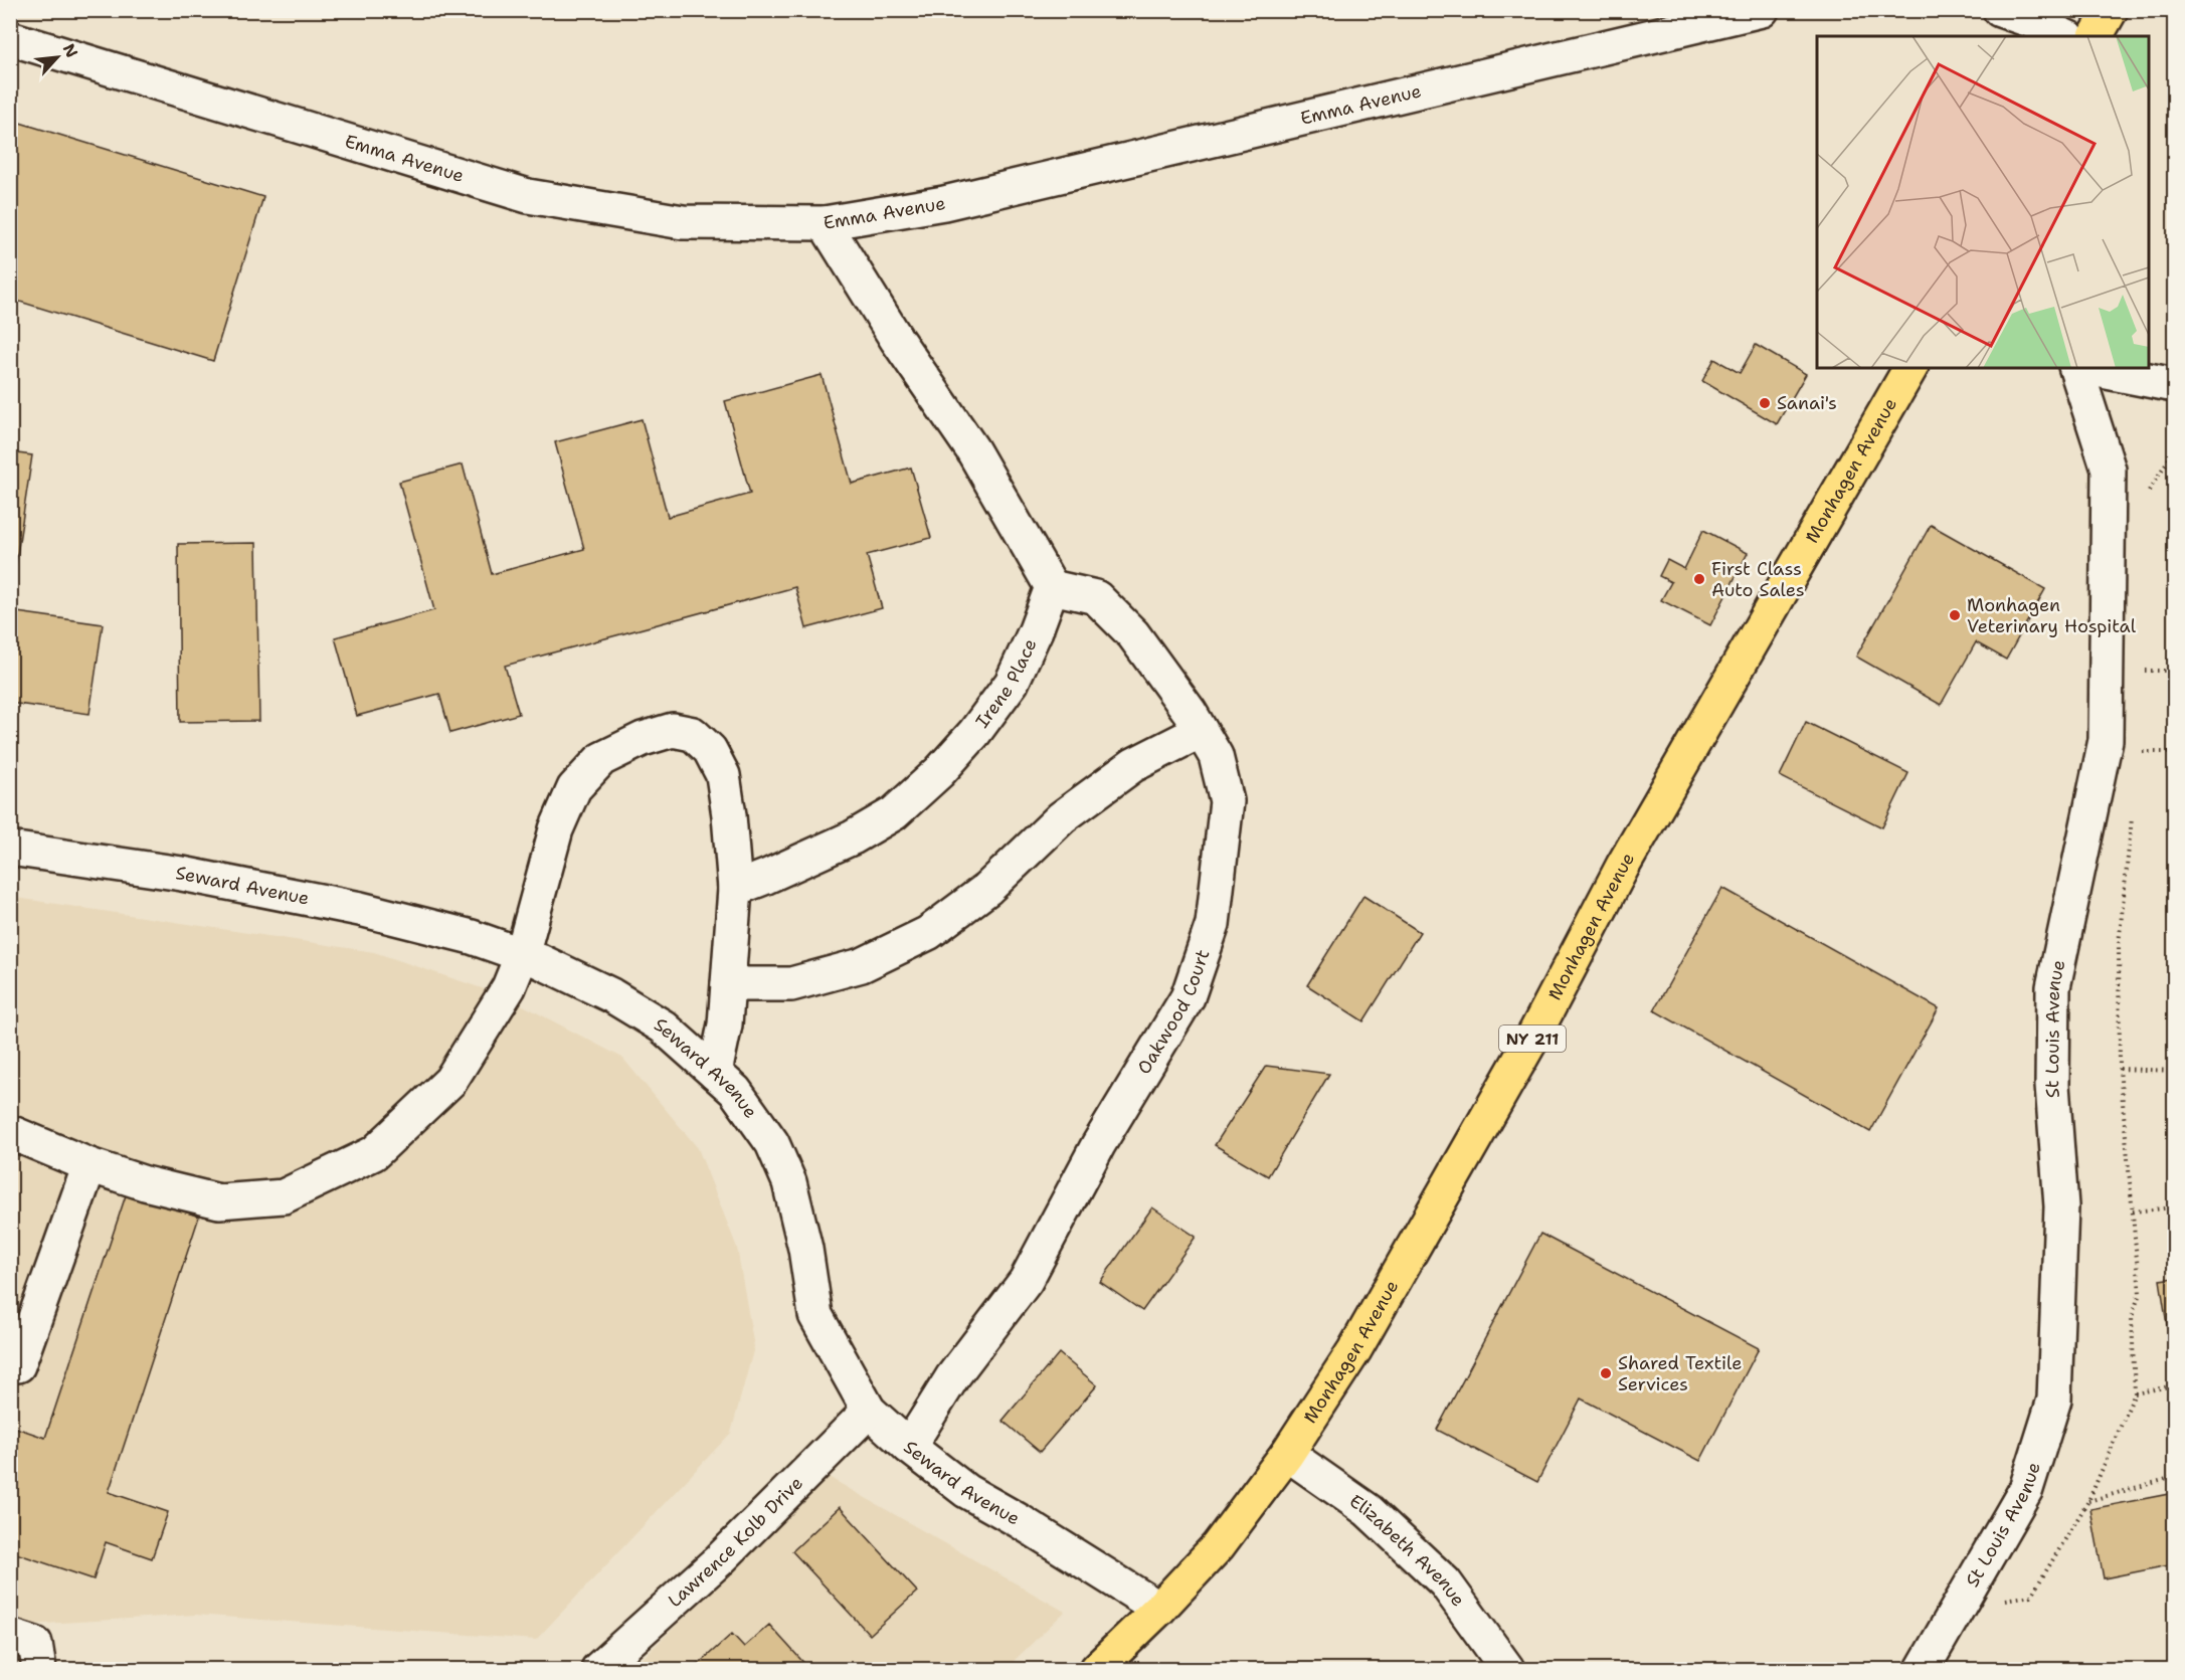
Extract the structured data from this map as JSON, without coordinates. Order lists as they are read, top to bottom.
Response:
{
  "streets": {
    "main road": ["Monhagen Avenue", "NY 211"],
    "street": [
      "Emma Avenue",
      "Irene Place",
      "Seward Avenue",
      "Oakwood Court",
      "St Louis Avenue",
      "Lawrence Kolb Drive",
      "Elizabeth Avenue"
    ]
  },
  "crossings": [
    ["Monhagen Avenue", "Seward Avenue"],
    ["Monhagen Avenue", "Elizabeth Avenue"],
    ["Irene Place", "Oakwood Court"],
    ["Seward Avenue", "Oakwood Court"],
    ["Seward Avenue", "Lawrence Kolb Drive"]
  ],
  "places": [
    "Sanai's",
    "First Class Auto Sales",
    "Monhagen Veterinary Hospital",
    "Shared Textile Services"
  ],
  "north": "top right"
}
